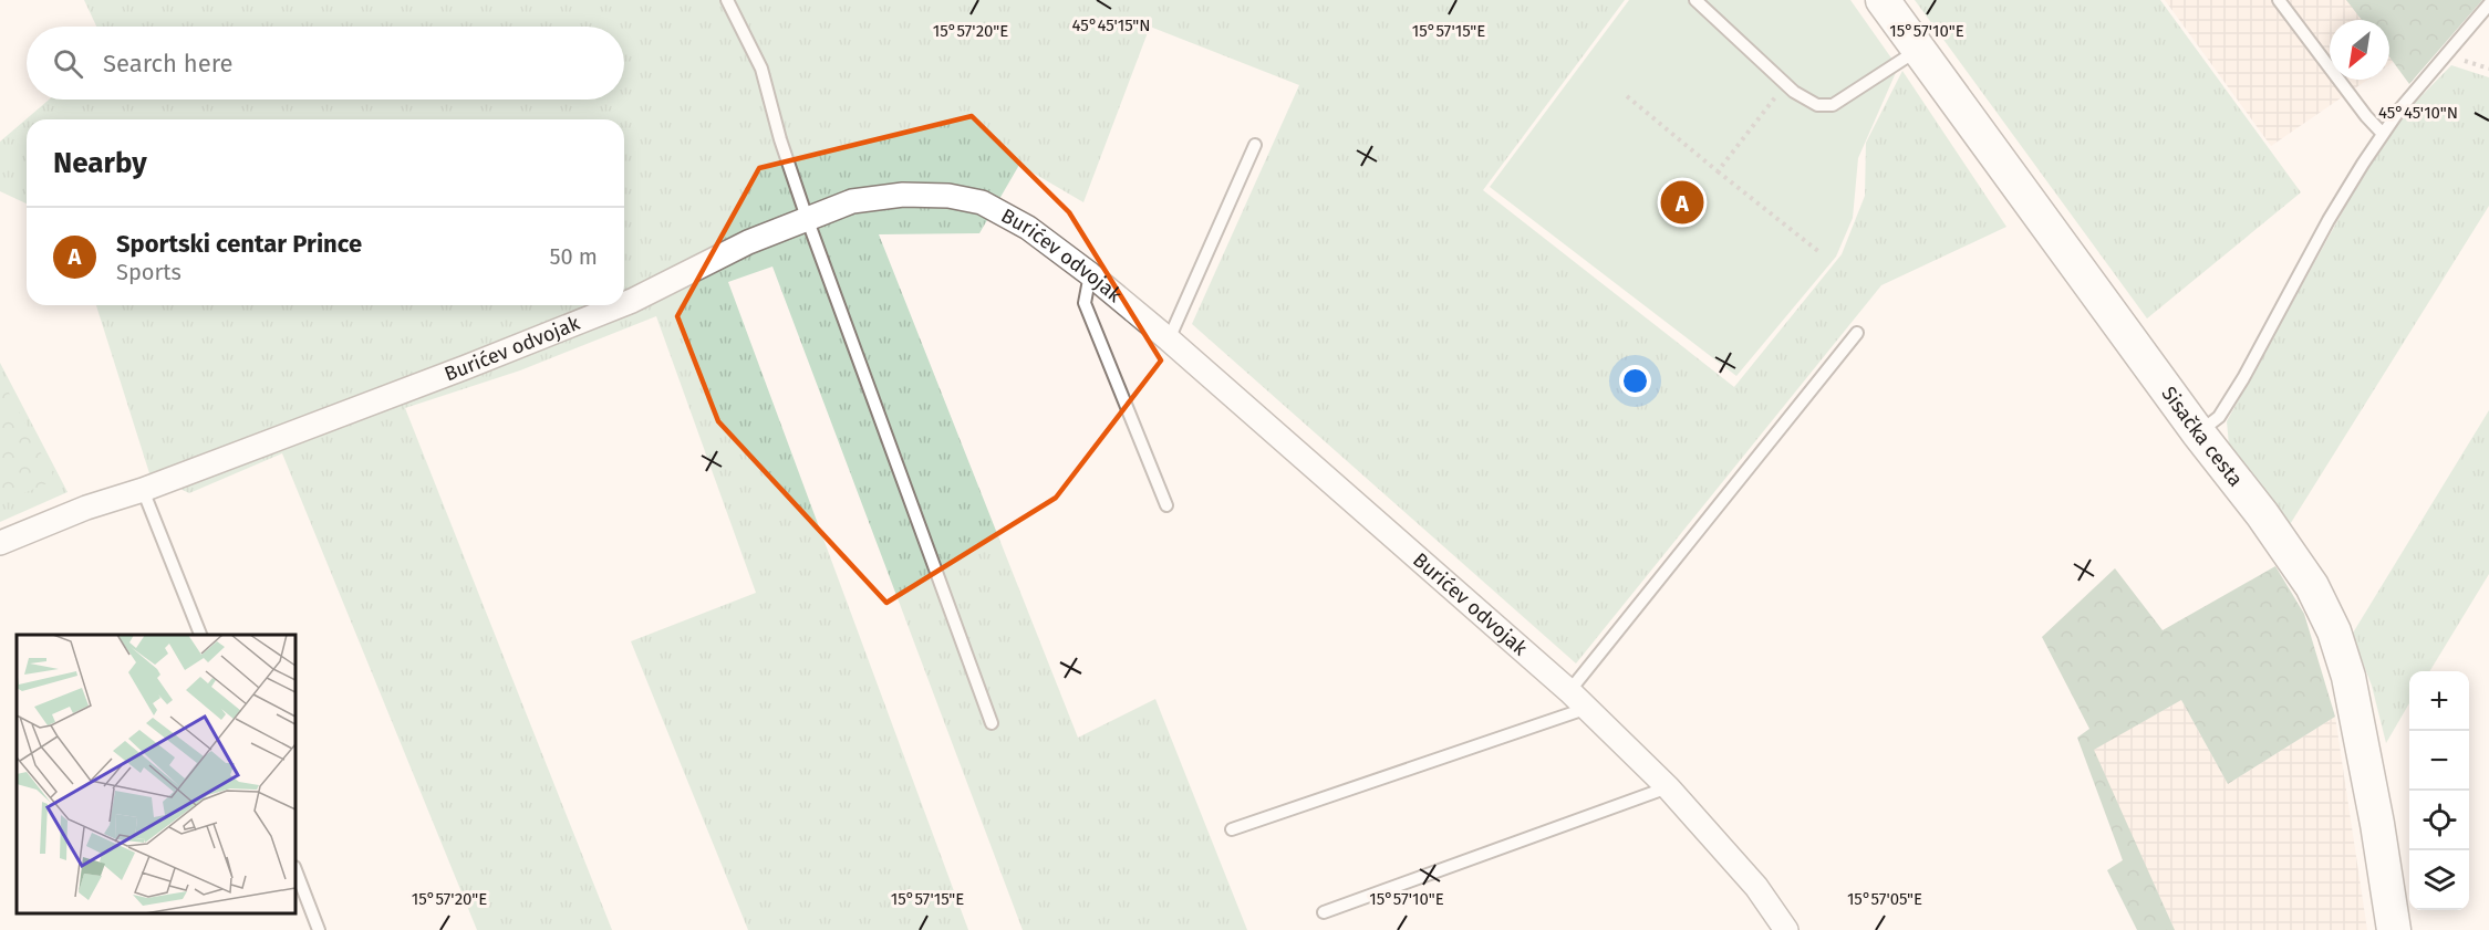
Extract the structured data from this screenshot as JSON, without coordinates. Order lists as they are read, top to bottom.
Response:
{
  "streets": {
    "main road": ["Sisačka cesta"],
    "street": ["Burićev odvojak"]
  },
  "north": "bottom left",
  "page": {
    "search": "Search here",
    "heading": "Nearby",
    "pins": "A",
    "list": [
      {
        "mark": "A",
        "name": "Sportski centar Prince",
        "note": "Sports",
        "value": "50 m"
      }
    ],
    "map_buttons": ["+", "−"]
  },
  "coordinates": [
    "45°45'15\"N",
    "15°57'20\"E",
    "15°57'15\"E",
    "15°57'10\"E",
    "45°45'10\"N",
    "15°57'05\"E"
  ]
}
